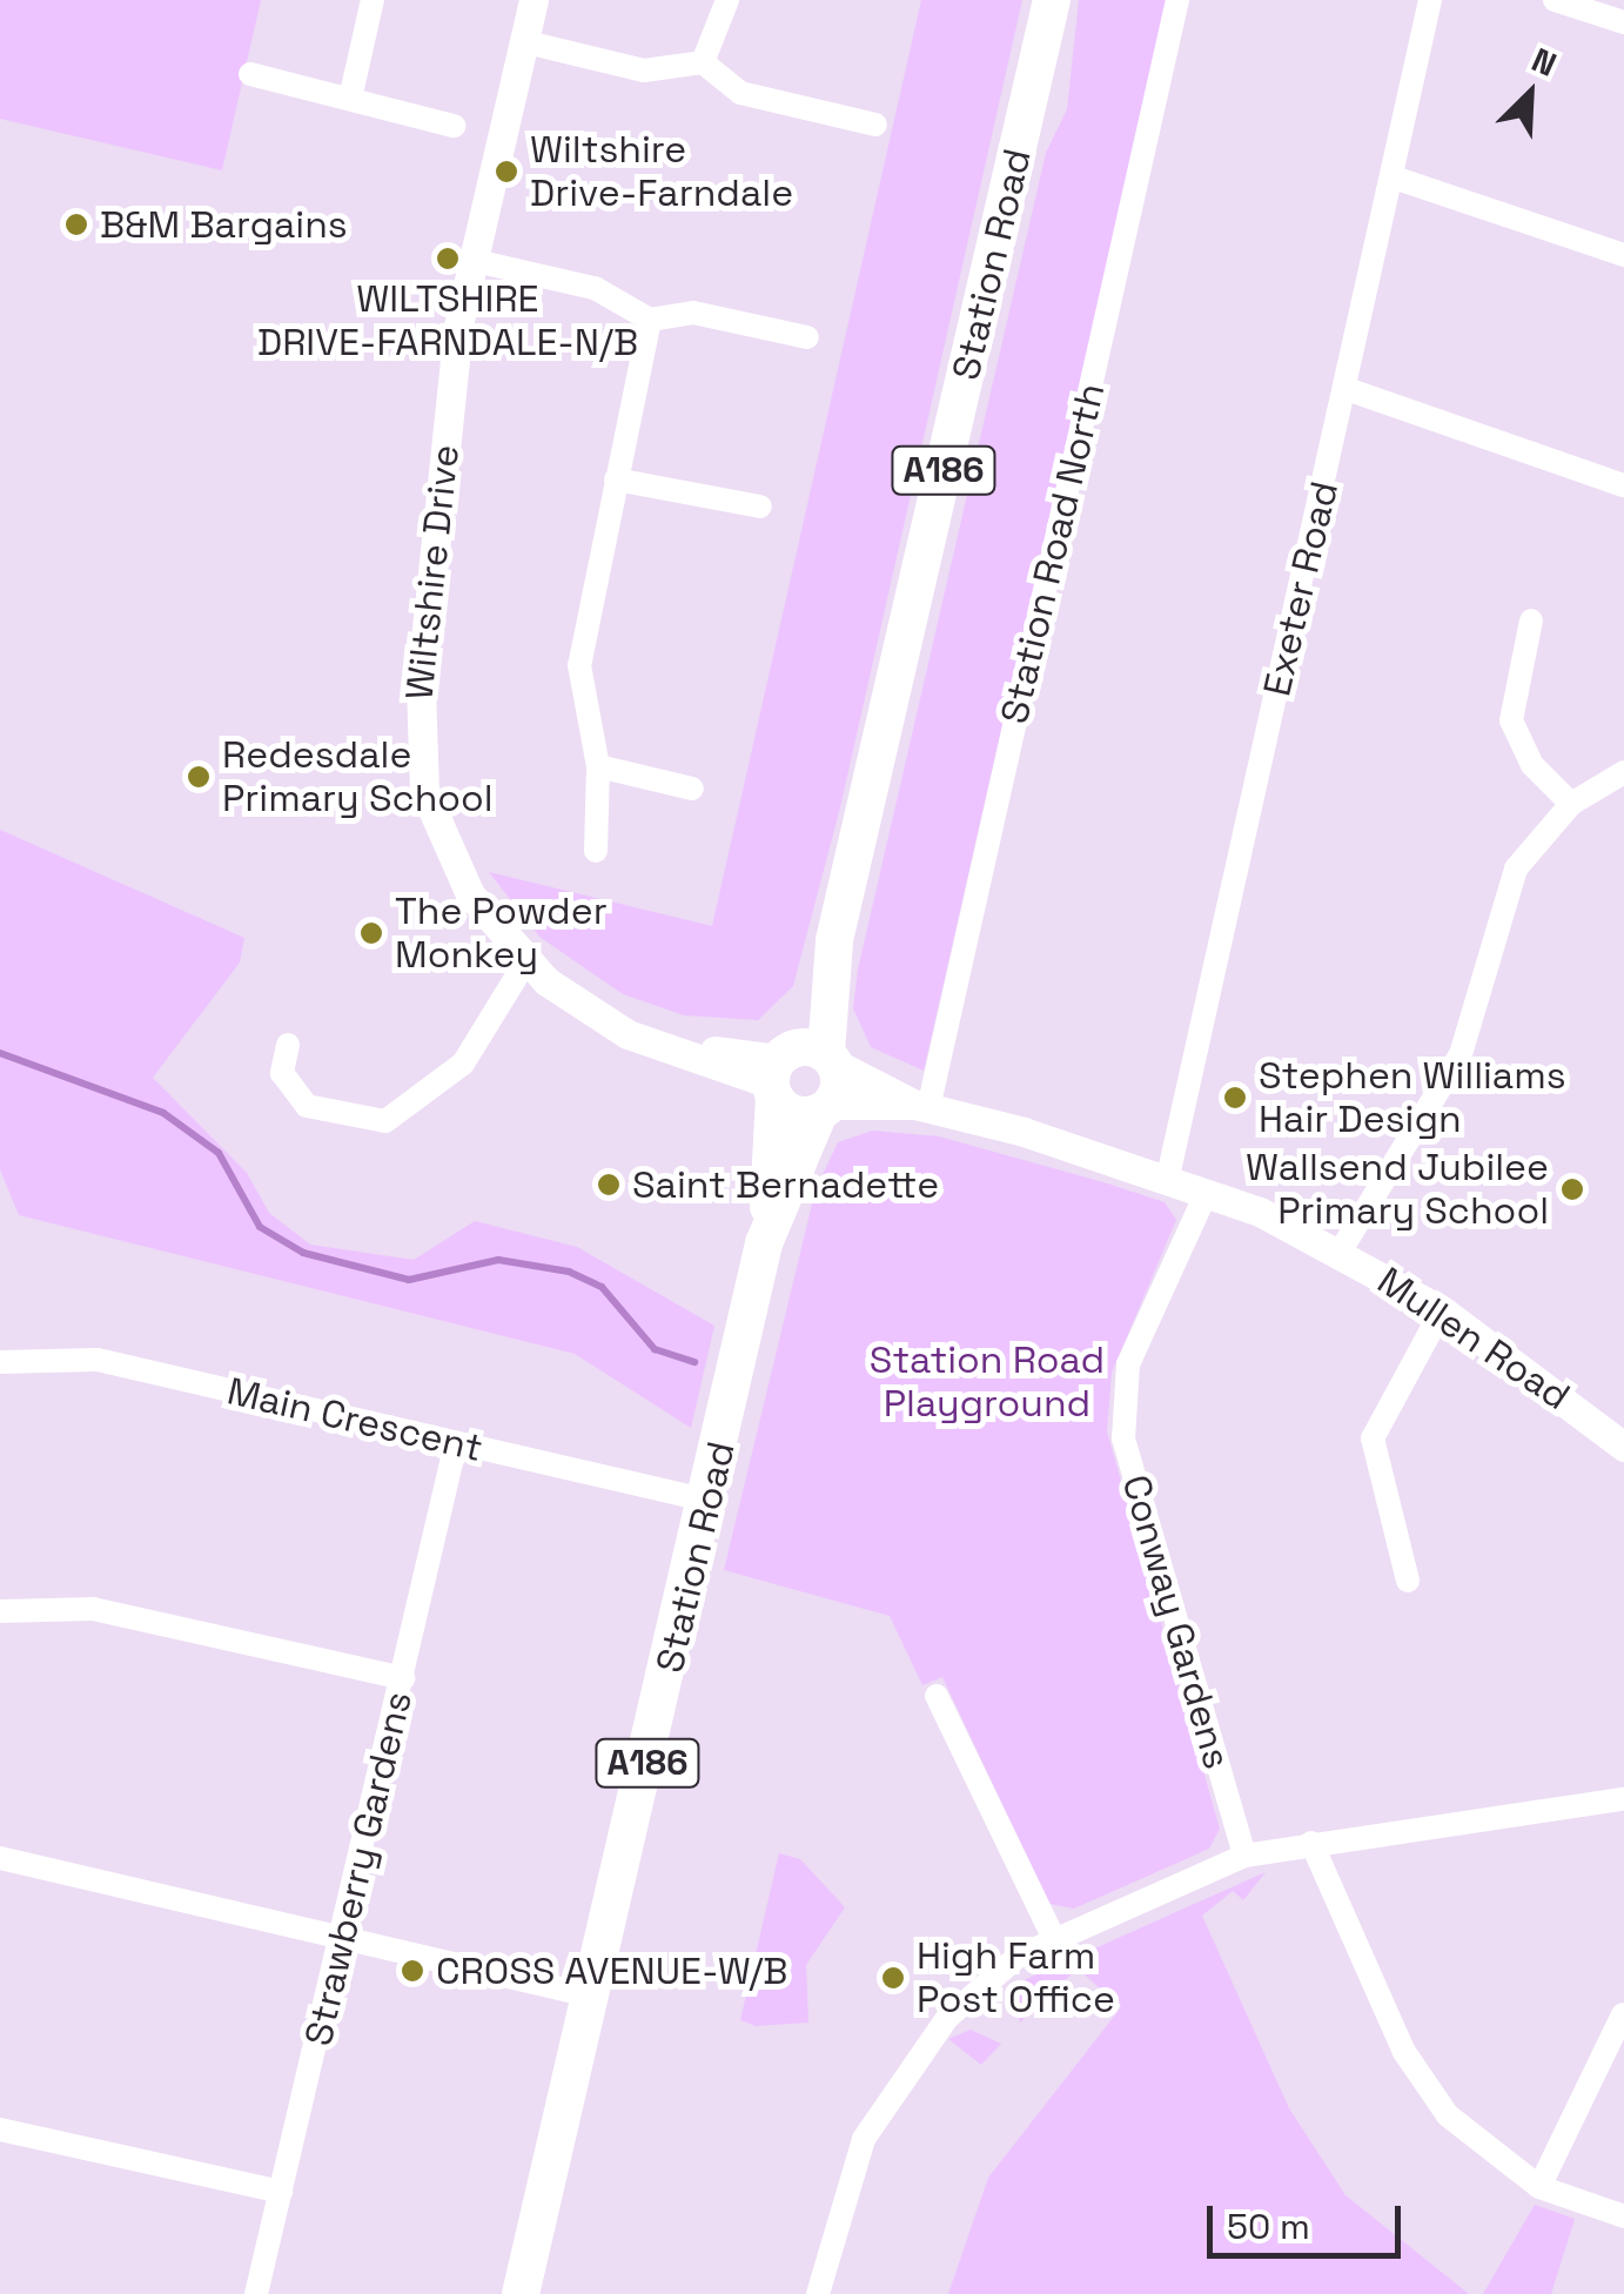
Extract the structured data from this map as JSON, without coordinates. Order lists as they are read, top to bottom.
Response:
{
  "streets": {
    "main road": ["Station Road", "A186"],
    "street": [
      "Station Road North",
      "Wiltshire Drive",
      "Exeter Road",
      "Mullen Road",
      "Main Crescent",
      "Conway Gardens",
      "Strawberry Gardens"
    ]
  },
  "crossings": [
    ["Station Road", "Wiltshire Drive"],
    ["Station Road", "Mullen Road"],
    ["Station Road", "Main Crescent"],
    ["Station Road North", "Mullen Road"],
    ["Wiltshire Drive", "Mullen Road"],
    ["Exeter Road", "Mullen Road"],
    ["Mullen Road", "Conway Gardens"],
    ["Main Crescent", "Strawberry Gardens"]
  ],
  "parks": ["Station Road Playground"],
  "places": [
    "Wiltshire Drive-Farndale",
    "B&M Bargains",
    "WILTSHIRE DRIVE-FARNDALE-N/B",
    "Redesdale Primary School",
    "The Powder Monkey",
    "Stephen Williams Hair Design",
    "Saint Bernadette",
    "Wallsend Jubilee Primary School",
    "CROSS AVENUE-W/B",
    "High Farm Post Office"
  ],
  "scale_bar": "50 m",
  "north": "top right"
}
